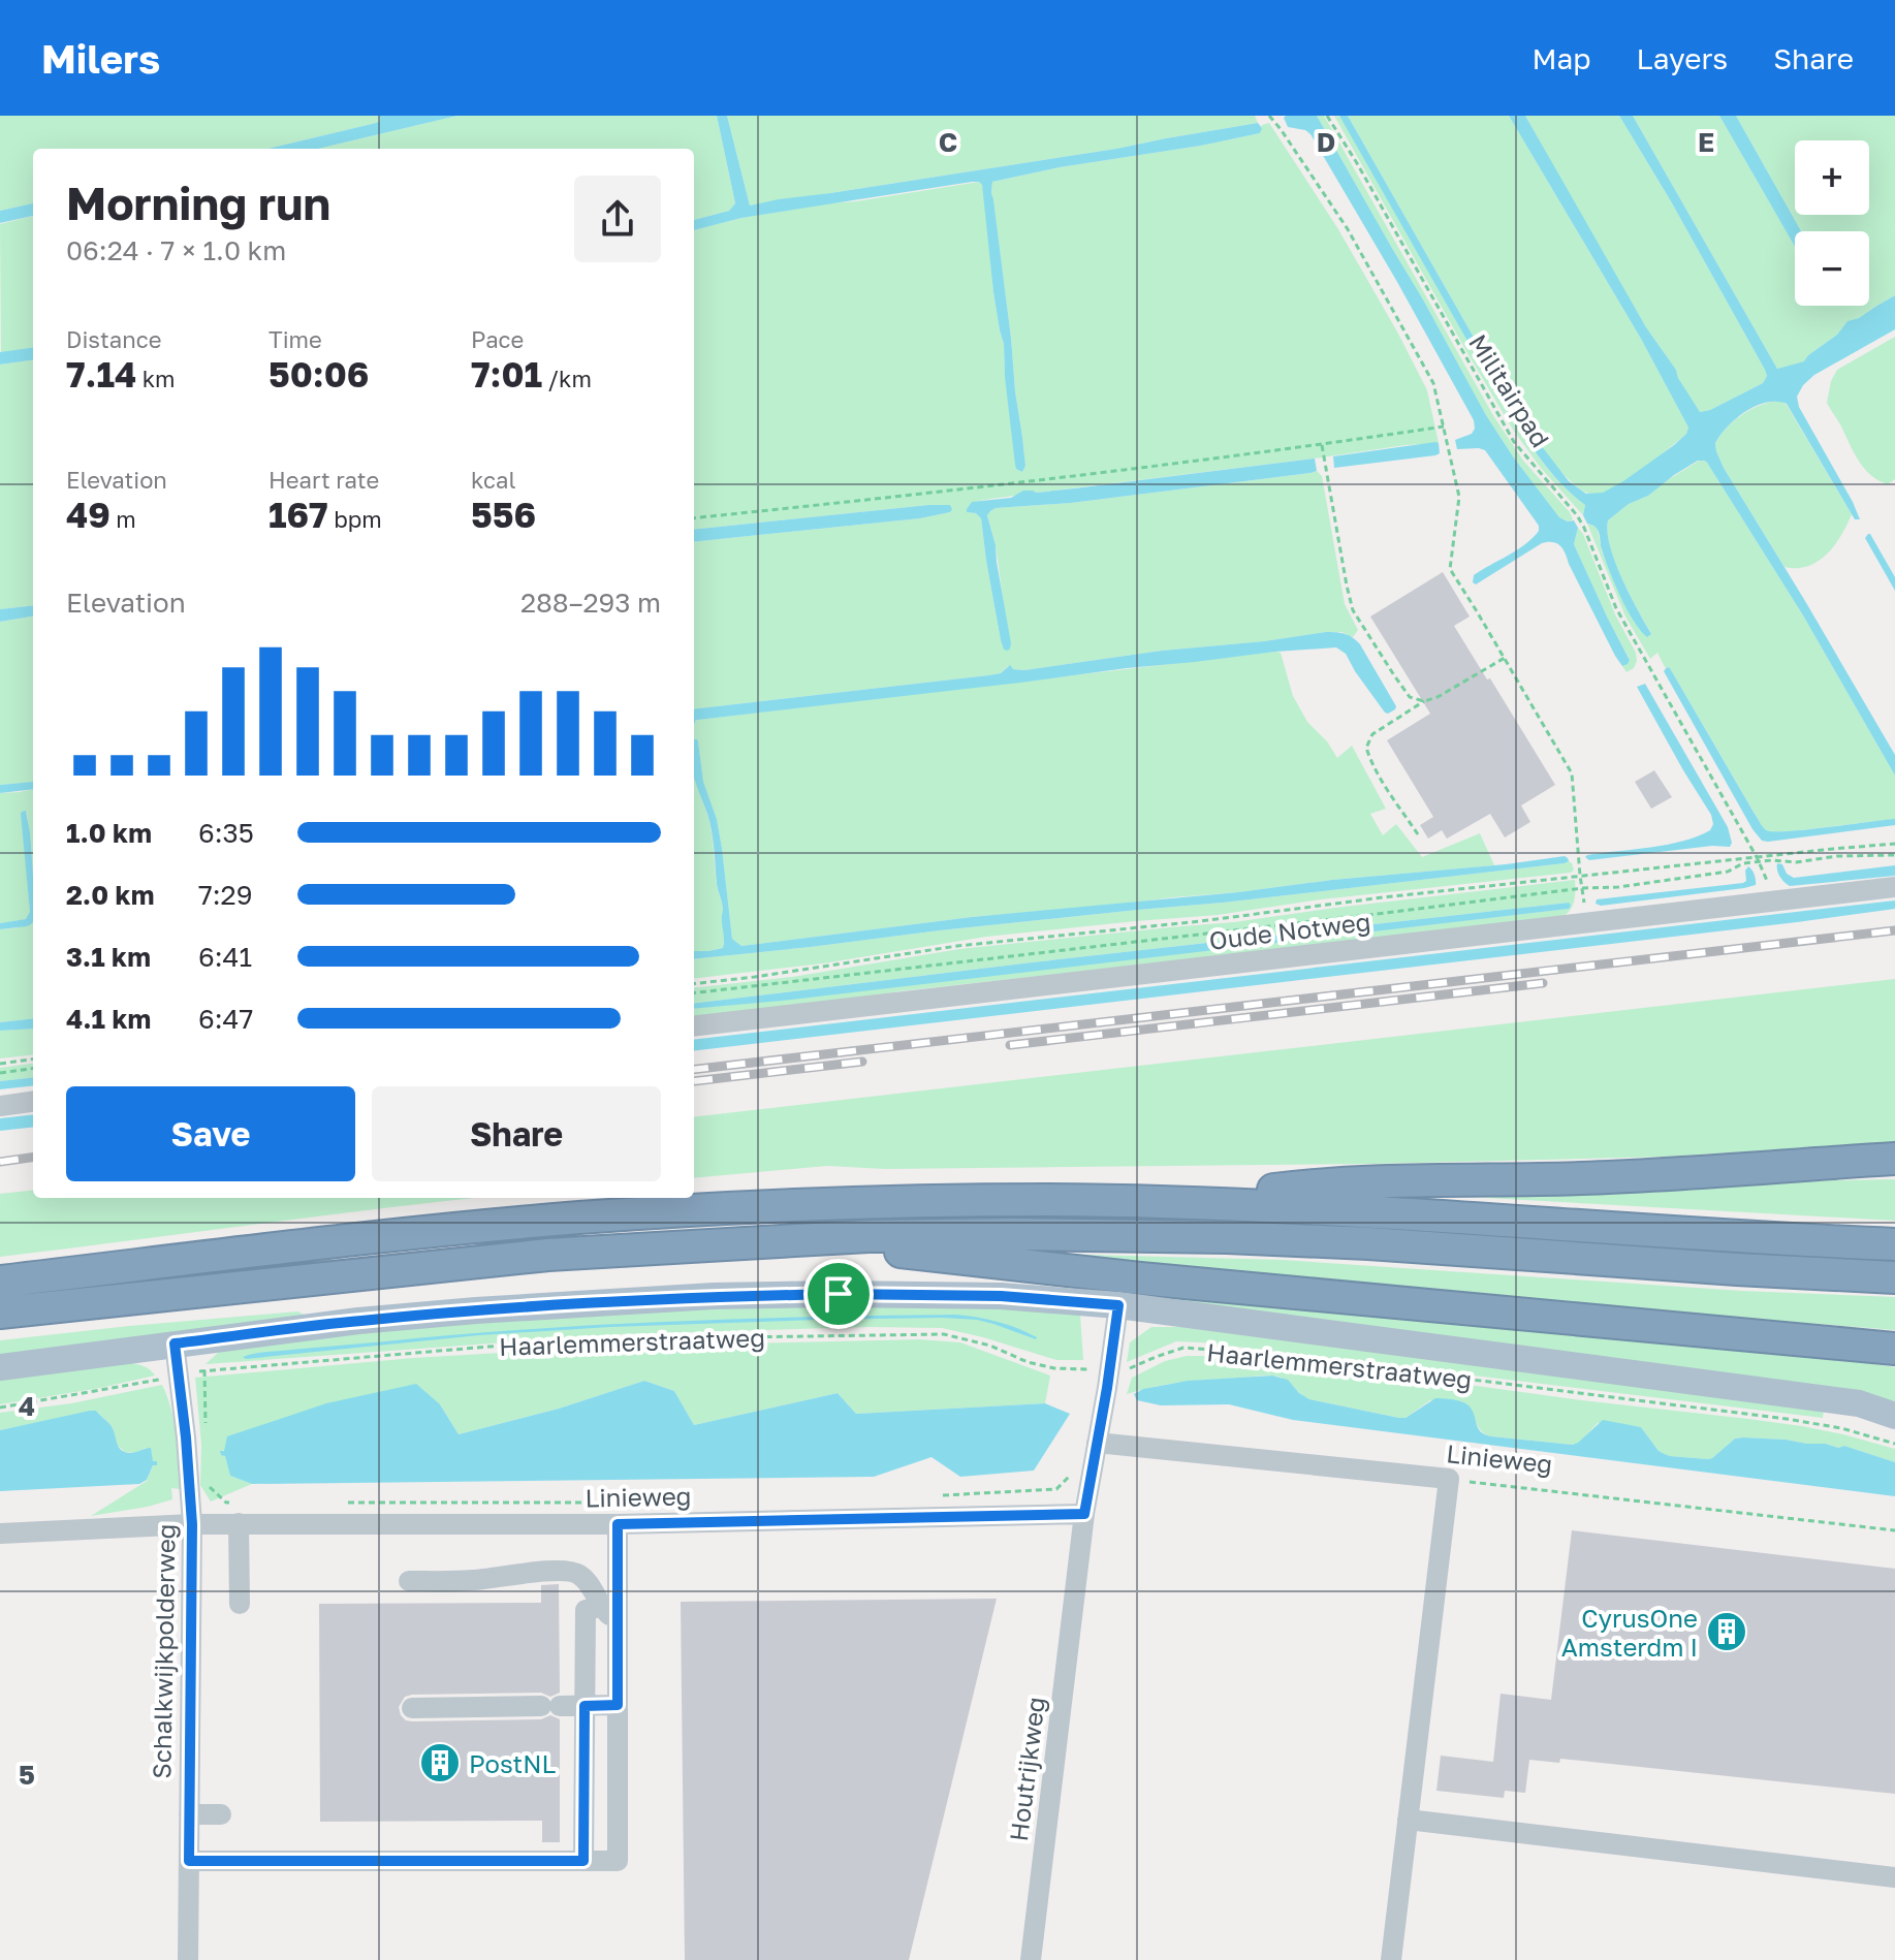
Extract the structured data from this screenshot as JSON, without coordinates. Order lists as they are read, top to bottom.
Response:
{
  "streets": {
    "main road": ["Haarlemmerstraatweg"],
    "street": [
      "Oude Notweg",
      "Linieweg",
      "Schalkwijkpolderweg",
      "Houtrijkweg"
    ],
    "path": ["Militairpad"]
  },
  "crossings": [
    ["Militairpad", "Oude Notweg"],
    ["Haarlemmerstraatweg", "Schalkwijkpolderweg"],
    ["Linieweg", "Schalkwijkpolderweg"],
    ["Linieweg", "Houtrijkweg"]
  ],
  "places": {
    "building": ["CyrusOne Amsterdm I", "PostNL"]
  },
  "page": {
    "header": "Milers",
    "nav": ["Map", "Layers", "Share"],
    "map_buttons": ["+", "−"],
    "heading": ["Morning run", "06:24 · 7 × 1.0 km"],
    "stats": [
      ["Distance", "7.14 km"],
      ["Time", "50:06"],
      ["Pace", "7:01 /km"],
      ["Elevation", "49 m"],
      ["Heart rate", "167 bpm"],
      ["kcal", "556"]
    ],
    "chart": ["Elevation", "288–293 m"],
    "list": [
      {
        "name": "1.0 km",
        "note": "6:35"
      },
      {
        "name": "2.0 km",
        "note": "7:29"
      },
      {
        "name": "3.1 km",
        "note": "6:41"
      },
      {
        "name": "4.1 km",
        "note": "6:47"
      }
    ],
    "buttons": ["Save", "Share"]
  },
  "grid": {
    "columns": ["C", "D", "E"],
    "rows": ["4", "5"]
  }
}
